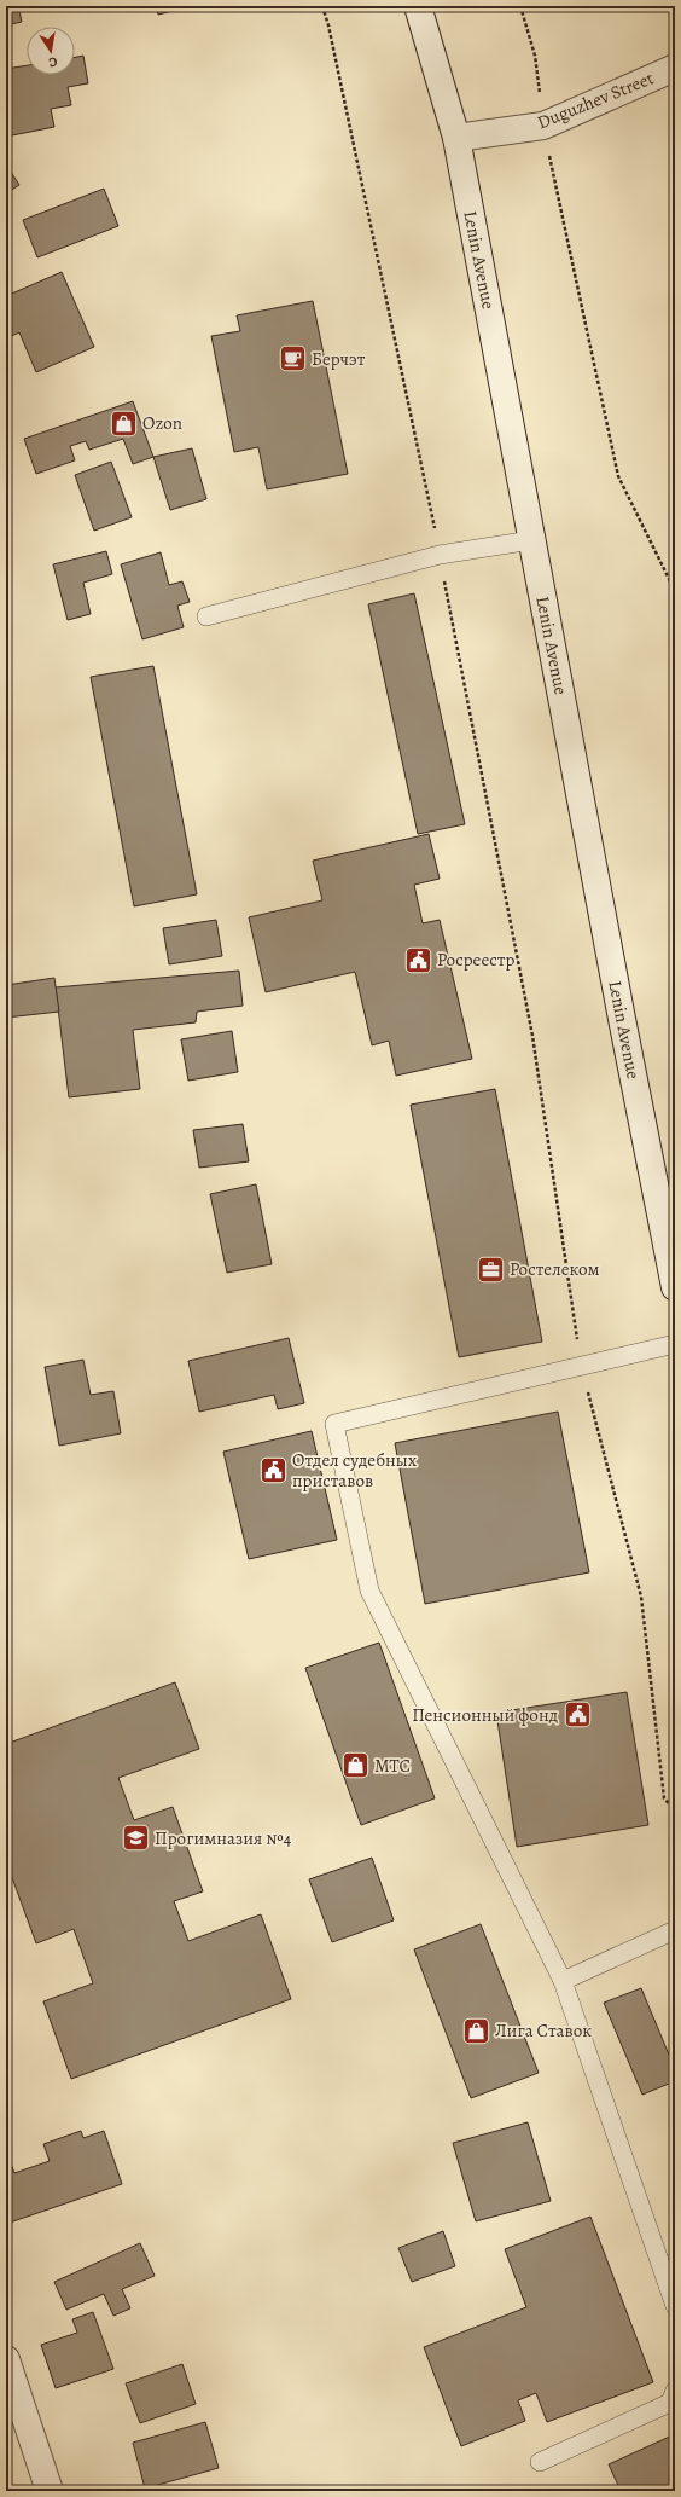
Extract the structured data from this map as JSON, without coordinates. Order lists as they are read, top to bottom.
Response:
{
  "streets": {
    "main road": ["Duguzhev Street", "Lenin Avenue"]
  },
  "crossings": [
    ["Duguzhev Street", "Lenin Avenue"]
  ],
  "places": {
    "cafe": ["Берчэт"],
    "shop": ["Ozon", "МТС", "Лига Ставок"],
    "public building": ["Росреестр", "Отдел судебных приставов", "Пенсионный фонд"],
    "office": ["Ростелеком"],
    "school or university": ["Прогимназия №4"]
  },
  "north": "bottom"
}
